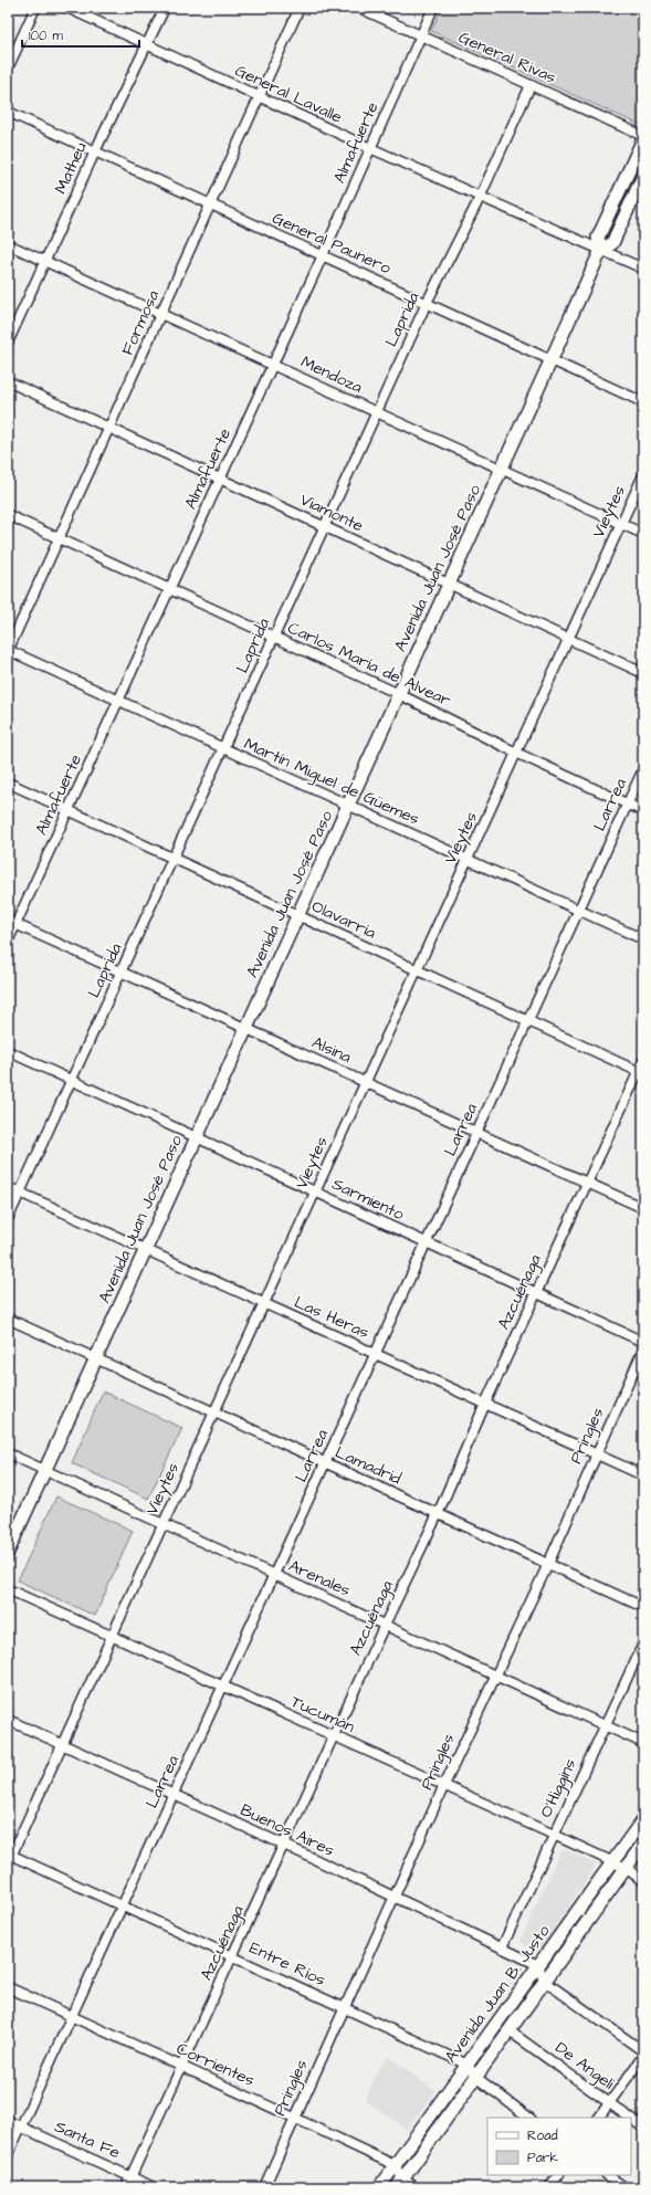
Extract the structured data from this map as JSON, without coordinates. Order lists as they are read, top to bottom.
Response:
{
  "streets": {
    "main road": ["Avenida Juan José Paso", "Avenida Juan B. Justo"],
    "street": [
      "General Rivas",
      "General Lavalle",
      "Almafuerte",
      "Matheu",
      "General Paunero",
      "Laprida",
      "Formosa",
      "Mendoza",
      "Vieytes",
      "Viamonte",
      "Carlos María de Alvear",
      "Martín Miguel de Güemes",
      "Larrea",
      "Olavarría",
      "Alsina",
      "Sarmiento",
      "Azcuénaga",
      "Las Heras",
      "Pringles",
      "Lamadrid",
      "Arenales",
      "Tucumán",
      "O'Higgins",
      "Buenos Aires",
      "Entre Ríos",
      "Corrientes",
      "De Angeli",
      "Santa Fe"
    ]
  },
  "crossings": [
    ["General Rivas", "Almafuerte"],
    ["General Rivas", "Laprida"],
    ["General Lavalle", "Almafuerte"],
    ["General Lavalle", "Matheu"],
    ["General Lavalle", "Laprida"],
    ["General Lavalle", "Formosa"],
    ["General Lavalle", "Avenida Juan José Paso"],
    ["Almafuerte", "General Paunero"],
    ["Almafuerte", "Mendoza"],
    ["Almafuerte", "Viamonte"],
    ["Almafuerte", "Carlos María de Alvear"],
    ["Almafuerte", "Martín Miguel de Güemes"],
    ["Almafuerte", "Olavarría"],
    ["Almafuerte", "Alsina"],
    ["Matheu", "General Paunero"],
    ["Matheu", "Mendoza"],
    ["General Paunero", "Laprida"],
    ["General Paunero", "Formosa"],
    ["General Paunero", "Avenida Juan José Paso"],
    ["Laprida", "Mendoza"],
    ["Laprida", "Viamonte"],
    ["Laprida", "Carlos María de Alvear"],
    ["Laprida", "Martín Miguel de Güemes"],
    ["Laprida", "Olavarría"],
    ["Laprida", "Alsina"],
    ["Laprida", "Sarmiento"],
    ["Laprida", "Las Heras"],
    ["Formosa", "Mendoza"],
    ["Formosa", "Viamonte"],
    ["Formosa", "Carlos María de Alvear"],
    ["Formosa", "Martín Miguel de Güemes"],
    ["Mendoza", "Vieytes"],
    ["Mendoza", "Avenida Juan José Paso"],
    ["Vieytes", "Viamonte"],
    ["Vieytes", "Carlos María de Alvear"],
    ["Vieytes", "Martín Miguel de Güemes"],
    ["Vieytes", "Olavarría"],
    ["Vieytes", "Alsina"],
    ["Vieytes", "Sarmiento"],
    ["Vieytes", "Las Heras"],
    ["Vieytes", "Lamadrid"],
    ["Vieytes", "Arenales"],
    ["Vieytes", "Tucumán"],
    ["Vieytes", "Buenos Aires"],
    ["Vieytes", "Entre Ríos"],
    ["Viamonte", "Avenida Juan José Paso"],
    ["Avenida Juan José Paso", "Carlos María de Alvear"],
    ["Avenida Juan José Paso", "Martín Miguel de Güemes"],
    ["Avenida Juan José Paso", "Olavarría"],
    ["Avenida Juan José Paso", "Alsina"],
    ["Avenida Juan José Paso", "Sarmiento"],
    ["Avenida Juan José Paso", "Las Heras"],
    ["Avenida Juan José Paso", "Lamadrid"],
    ["Avenida Juan José Paso", "Arenales"],
    ["Carlos María de Alvear", "Larrea"],
    ["Martín Miguel de Güemes", "Larrea"],
    ["Larrea", "Olavarría"],
    ["Larrea", "Alsina"],
    ["Larrea", "Sarmiento"],
    ["Larrea", "Las Heras"],
    ["Larrea", "Lamadrid"],
    ["Larrea", "Arenales"],
    ["Larrea", "Tucumán"],
    ["Larrea", "Buenos Aires"],
    ["Larrea", "Entre Ríos"],
    ["Larrea", "Corrientes"],
    ["Larrea", "Santa Fe"],
    ["Olavarría", "Azcuénaga"],
    ["Alsina", "Azcuénaga"],
    ["Sarmiento", "Azcuénaga"],
    ["Azcuénaga", "Las Heras"],
    ["Azcuénaga", "Lamadrid"],
    ["Azcuénaga", "Arenales"],
    ["Azcuénaga", "Tucumán"],
    ["Azcuénaga", "Buenos Aires"],
    ["Azcuénaga", "Entre Ríos"],
    ["Azcuénaga", "Corrientes"],
    ["Azcuénaga", "Santa Fe"],
    ["Las Heras", "Pringles"],
    ["Pringles", "Lamadrid"],
    ["Pringles", "Arenales"],
    ["Pringles", "Tucumán"],
    ["Pringles", "Buenos Aires"],
    ["Pringles", "Entre Ríos"],
    ["Pringles", "Corrientes"],
    ["Arenales", "O'Higgins"],
    ["Tucumán", "O'Higgins"],
    ["Tucumán", "Avenida Juan B. Justo"],
    ["O'Higgins", "Buenos Aires"],
    ["Buenos Aires", "Avenida Juan B. Justo"],
    ["Entre Ríos", "Avenida Juan B. Justo"],
    ["Avenida Juan B. Justo", "Corrientes"],
    ["Avenida Juan B. Justo", "De Angeli"]
  ],
  "legend": ["Road", "Park"],
  "scale_bar": "100 m"
}
